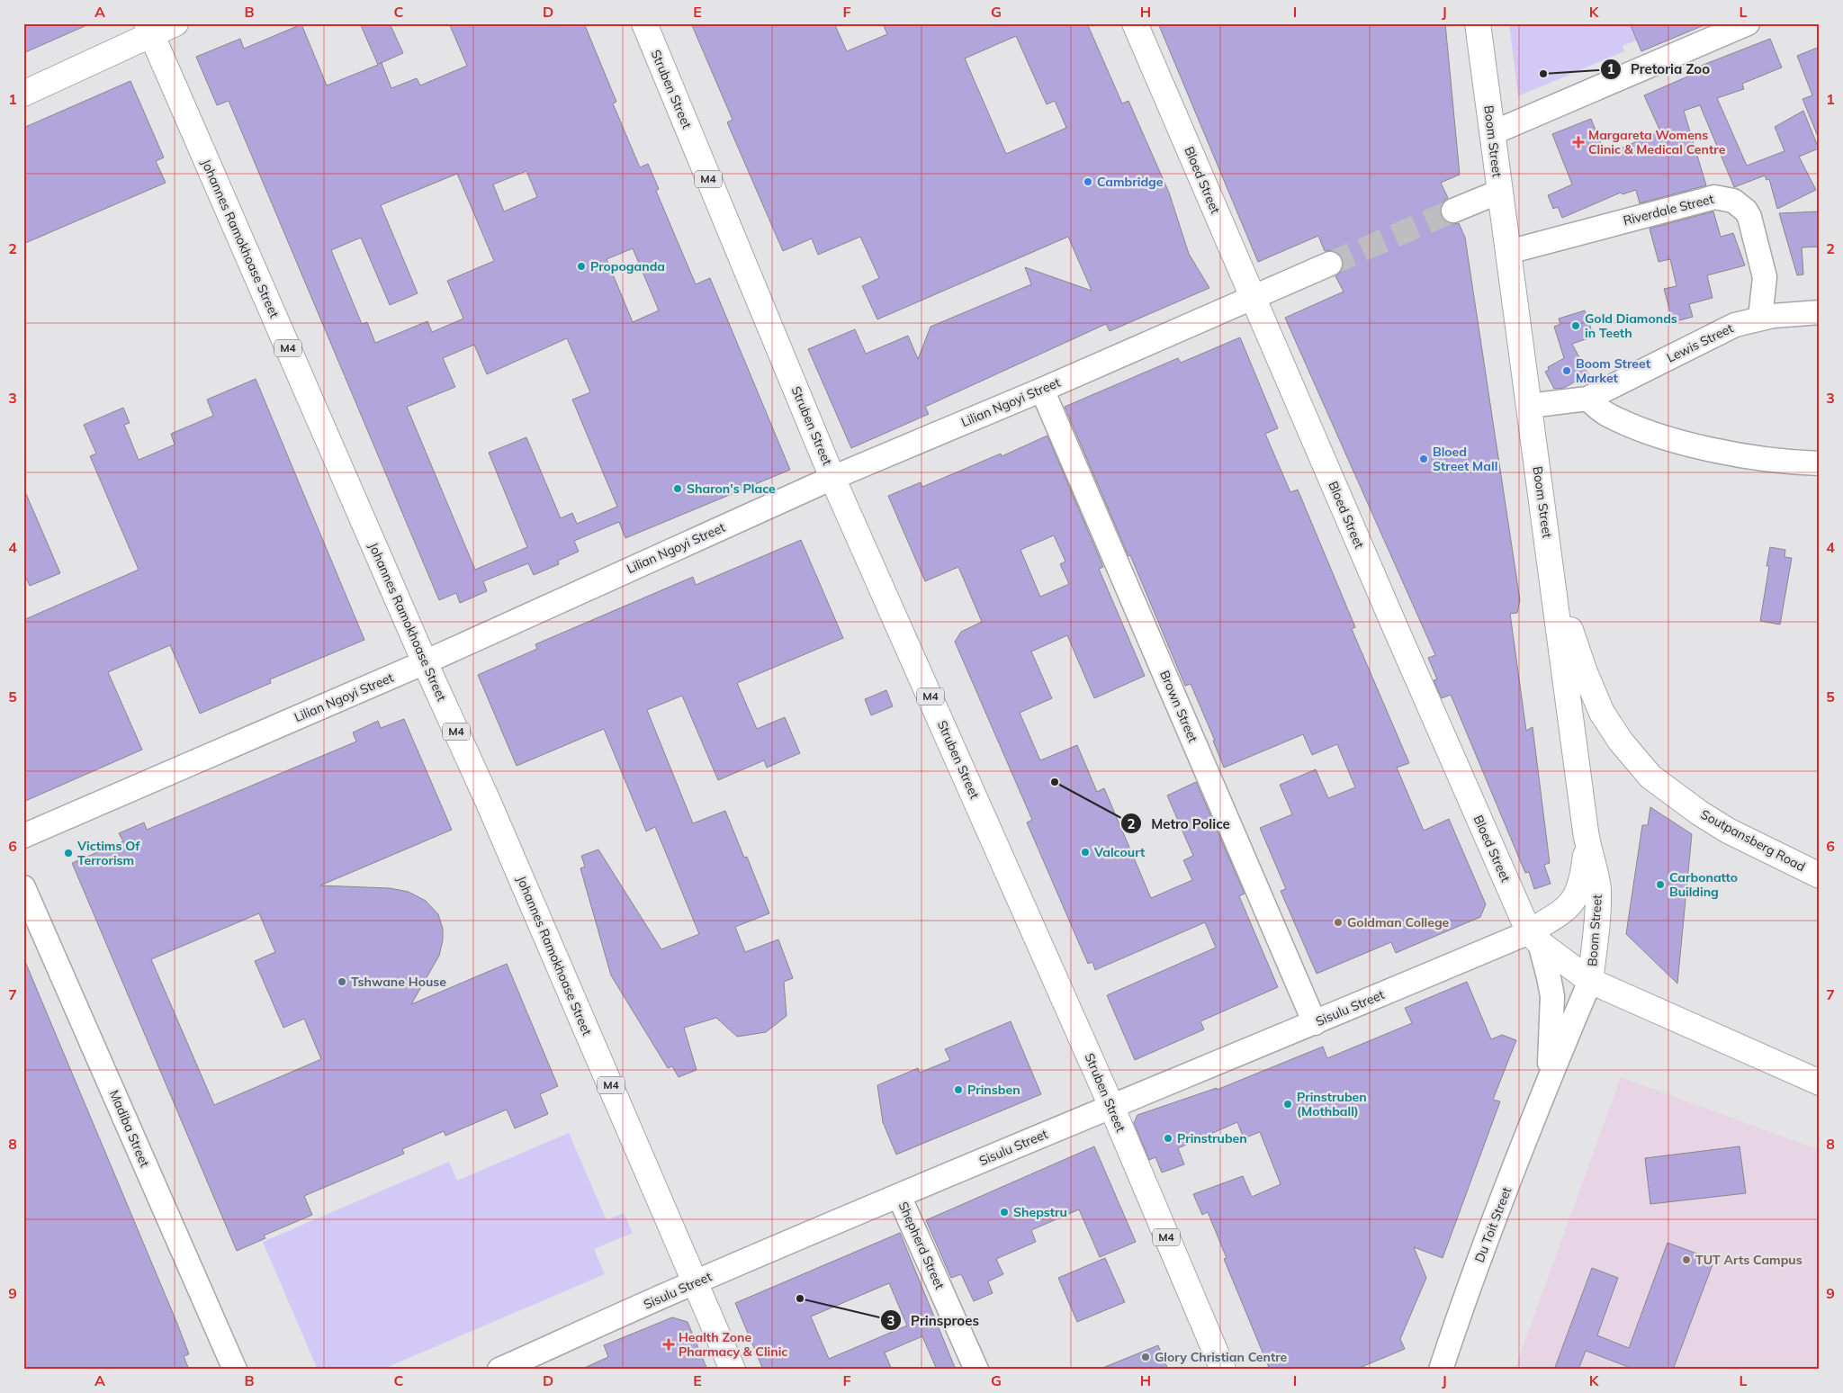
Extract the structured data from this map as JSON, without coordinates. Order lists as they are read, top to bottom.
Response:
{
  "streets": {
    "main road": [
      "Struben Street",
      "Boom Street",
      "M4",
      "Bloed Street",
      "Johannes Ramokhoase Street",
      "Soutpansberg Road"
    ],
    "street": [
      "Riverdale Street",
      "Lewis Street",
      "Lilian Ngoyi Street",
      "Brown Street",
      "Sisulu Street",
      "Madiba Street",
      "Du Toit Street",
      "Shepherd Street"
    ]
  },
  "crossings": [
    ["Struben Street", "Lilian Ngoyi Street"],
    ["Struben Street", "Sisulu Street"],
    ["Boom Street", "Bloed Street"],
    ["Boom Street", "Riverdale Street"],
    ["Boom Street", "Lewis Street"],
    ["Boom Street", "Soutpansberg Road"],
    ["Boom Street", "Du Toit Street"],
    ["Bloed Street", "Lilian Ngoyi Street"],
    ["Bloed Street", "Sisulu Street"],
    ["Bloed Street", "Du Toit Street"],
    ["Riverdale Street", "Lewis Street"],
    ["Johannes Ramokhoase Street", "Lilian Ngoyi Street"],
    ["Johannes Ramokhoase Street", "Sisulu Street"],
    ["Lilian Ngoyi Street", "Brown Street"],
    ["Brown Street", "Sisulu Street"],
    ["Sisulu Street", "Du Toit Street"],
    ["Sisulu Street", "Shepherd Street"]
  ],
  "places": {
    "other": [
      "Pretoria Zoo",
      "Cambridge",
      "Propoganda",
      "Gold Diamonds in Teeth",
      "Boom Street Market",
      "Bloed Street Mall",
      "Sharon's Place",
      "Metro Police",
      "Valcourt",
      "Victims Of Terrorism",
      "Carbonatto Building",
      "Goldman College",
      "Tshwane House",
      "Prinsben",
      "Prinstruben (Mothball)",
      "Prinstruben",
      "Shepstru",
      "TUT Arts Campus",
      "Prinsproes",
      "Glory Christian Centre"
    ],
    "health": ["Margareta Womens Clinic & Medical Centre", "Health Zone Pharmacy & Clinic"]
  },
  "grid": {
    "columns": [
      "A",
      "B",
      "C",
      "D",
      "E",
      "F",
      "G",
      "H",
      "I",
      "J",
      "K",
      "L"
    ],
    "rows": [
      "1",
      "2",
      "3",
      "4",
      "5",
      "6",
      "7",
      "8",
      "9"
    ]
  }
}
